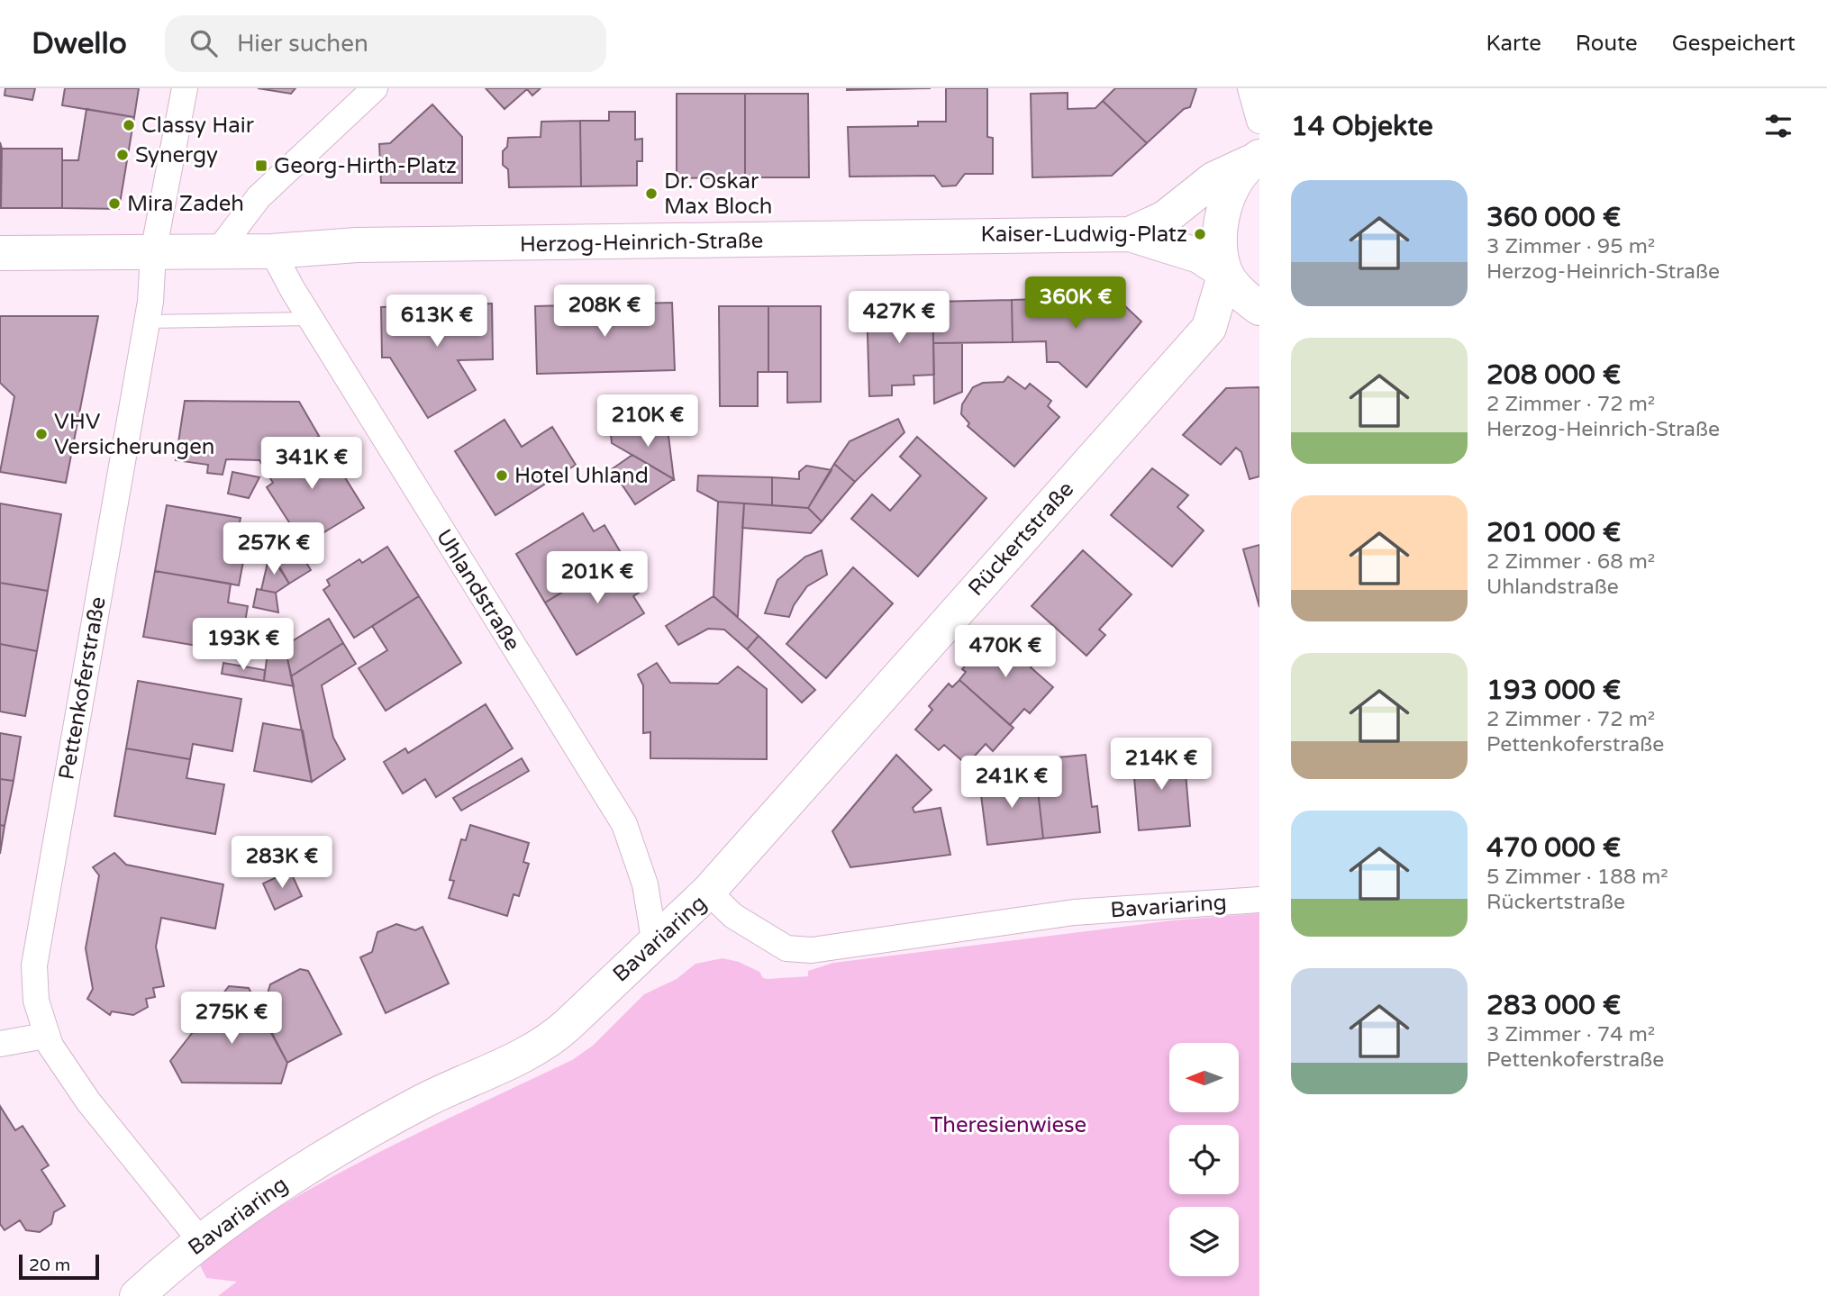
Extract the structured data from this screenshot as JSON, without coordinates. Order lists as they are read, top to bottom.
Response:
{
  "streets": {
    "street": [
      "Herzog-Heinrich-Straße",
      "Rückertstraße",
      "Uhlandstraße",
      "Pettenkoferstraße",
      "Bavariaring"
    ]
  },
  "crossings": [
    ["Herzog-Heinrich-Straße", "Rückertstraße"],
    ["Herzog-Heinrich-Straße", "Uhlandstraße"],
    ["Herzog-Heinrich-Straße", "Pettenkoferstraße"],
    ["Rückertstraße", "Bavariaring"],
    ["Uhlandstraße", "Bavariaring"],
    ["Pettenkoferstraße", "Bavariaring"]
  ],
  "parks": ["Theresienwiese"],
  "places": {
    "other": [
      "Classy Hair",
      "Synergy",
      "Dr. Oskar Max Bloch",
      "Mira Zadeh",
      "Kaiser-Ludwig-Platz",
      "VHV Versicherungen",
      "Hotel Uhland"
    ],
    "transit": ["Georg-Hirth-Platz"]
  },
  "scale_bar": "20 m",
  "north": "left",
  "page": {
    "header": "Dwello",
    "search": "Hier suchen",
    "nav": ["Karte", "Route", "Gespeichert"],
    "heading": "14 Objekte",
    "list": [
      {
        "name": "360 000 €",
        "note": "3 Zimmer · 95 m² · Herzog-Heinrich-Straße"
      },
      {
        "name": "208 000 €",
        "note": "2 Zimmer · 72 m² · Herzog-Heinrich-Straße"
      },
      {
        "name": "201 000 €",
        "note": "2 Zimmer · 68 m² · Uhlandstraße"
      },
      {
        "name": "193 000 €",
        "note": "2 Zimmer · 72 m² · Pettenkoferstraße"
      },
      {
        "name": "470 000 €",
        "note": "5 Zimmer · 188 m² · Rückertstraße"
      },
      {
        "name": "283 000 €",
        "note": "3 Zimmer · 74 m² · Pettenkoferstraße"
      }
    ],
    "price": [
      "360K €",
      "208K €",
      "427K €",
      "613K €",
      "210K €",
      "341K €",
      "257K €",
      "201K €",
      "193K €",
      "470K €",
      "214K €",
      "241K €",
      "283K €",
      "275K €"
    ],
    "scale": "20 m"
  }
}
